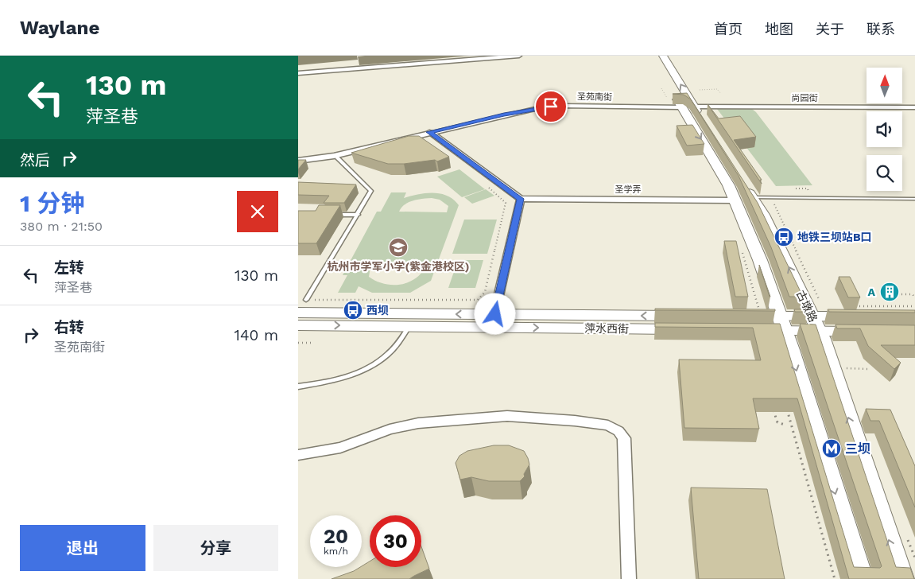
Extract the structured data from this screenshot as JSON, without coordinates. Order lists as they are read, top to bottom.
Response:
{
  "streets": {
    "main road": ["古墩路", "萍水西街"],
    "street": ["圣苑南街", "尚园街", "圣学弄"]
  },
  "crossings": [
    ["圣苑南街", "尚园街"]
  ],
  "places": {
    "bus stop": ["地铁三坝站B口", "西坝"],
    "school or university": ["杭州市学军小学(紫金港校区)"],
    "building": ["A"],
    "metro station": ["三坝"]
  },
  "north": "top",
  "page": {
    "header": "Waylane",
    "nav": [
      "首页",
      "地图",
      "关于",
      "联系"
    ],
    "turn": ["130 m", "萍圣巷"],
    "then": "然后",
    "heading": ["1 分钟", "380 m · 21:50"],
    "list": [
      {
        "name": "左转",
        "note": "萍圣巷",
        "value": "130 m"
      },
      {
        "name": "右转",
        "note": "圣苑南街",
        "value": "140 m"
      }
    ],
    "speed": "20 km/h",
    "limit": "30",
    "buttons": ["退出", "分享"]
  }
}
